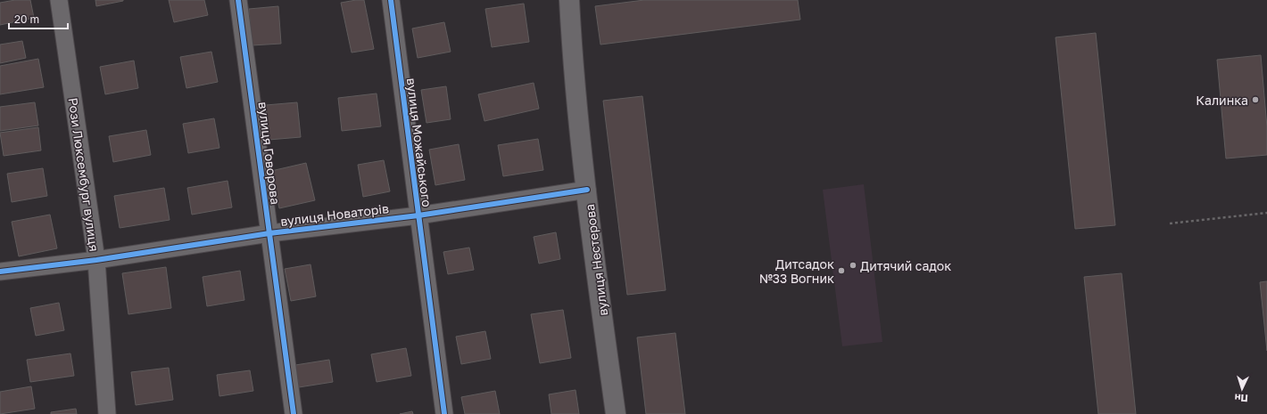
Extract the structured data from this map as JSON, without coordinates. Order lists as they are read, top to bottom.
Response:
{
  "streets": {
    "street": [
      "вулиця Можайського",
      "вулиця Говорова",
      "Рози Люксембург вулиця",
      "вулиця Новаторів",
      "вулиця Нестерова"
    ]
  },
  "crossings": [
    ["вулиця Можайського", "вулиця Новаторів"],
    ["вулиця Говорова", "вулиця Новаторів"],
    ["Рози Люксембург вулиця", "вулиця Новаторів"],
    ["вулиця Новаторів", "вулиця Нестерова"]
  ],
  "places": ["Калинка", "Дитячий садок", "Дитсадок №33 Вогник"],
  "scale_bar": "20 m",
  "north": "bottom"
}
